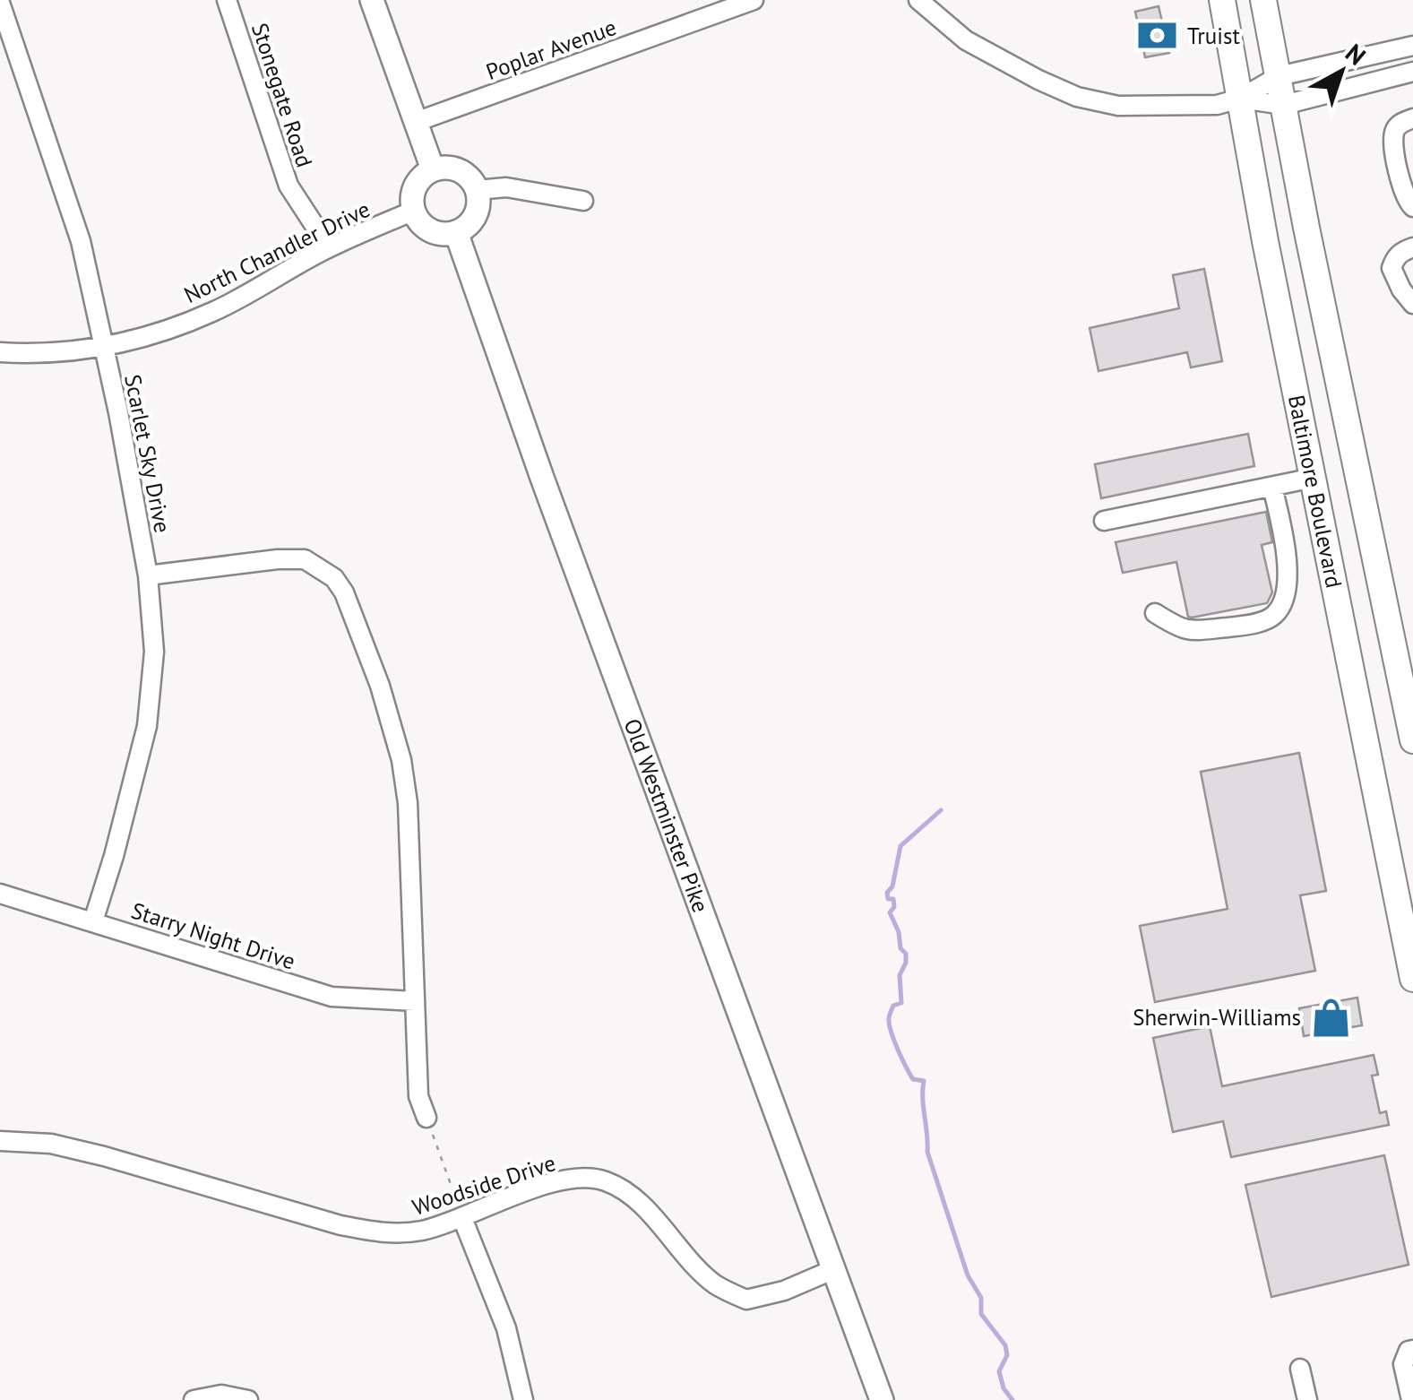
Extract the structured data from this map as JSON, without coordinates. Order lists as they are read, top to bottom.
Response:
{
  "streets": {
    "highway": ["Baltimore Boulevard"],
    "main road": ["Old Westminster Pike"],
    "street": [
      "Poplar Avenue",
      "Stonegate Road",
      "North Chandler Drive",
      "Scarlet Sky Drive",
      "Starry Night Drive",
      "Woodside Drive"
    ]
  },
  "crossings": [
    ["Stonegate Road", "North Chandler Drive"],
    ["North Chandler Drive", "Scarlet Sky Drive"],
    ["North Chandler Drive", "Old Westminster Pike"],
    ["Scarlet Sky Drive", "Starry Night Drive"],
    ["Old Westminster Pike", "Woodside Drive"]
  ],
  "places": {
    "bank": ["Truist"],
    "shop": ["Sherwin-Williams"]
  },
  "north": "top right"
}
